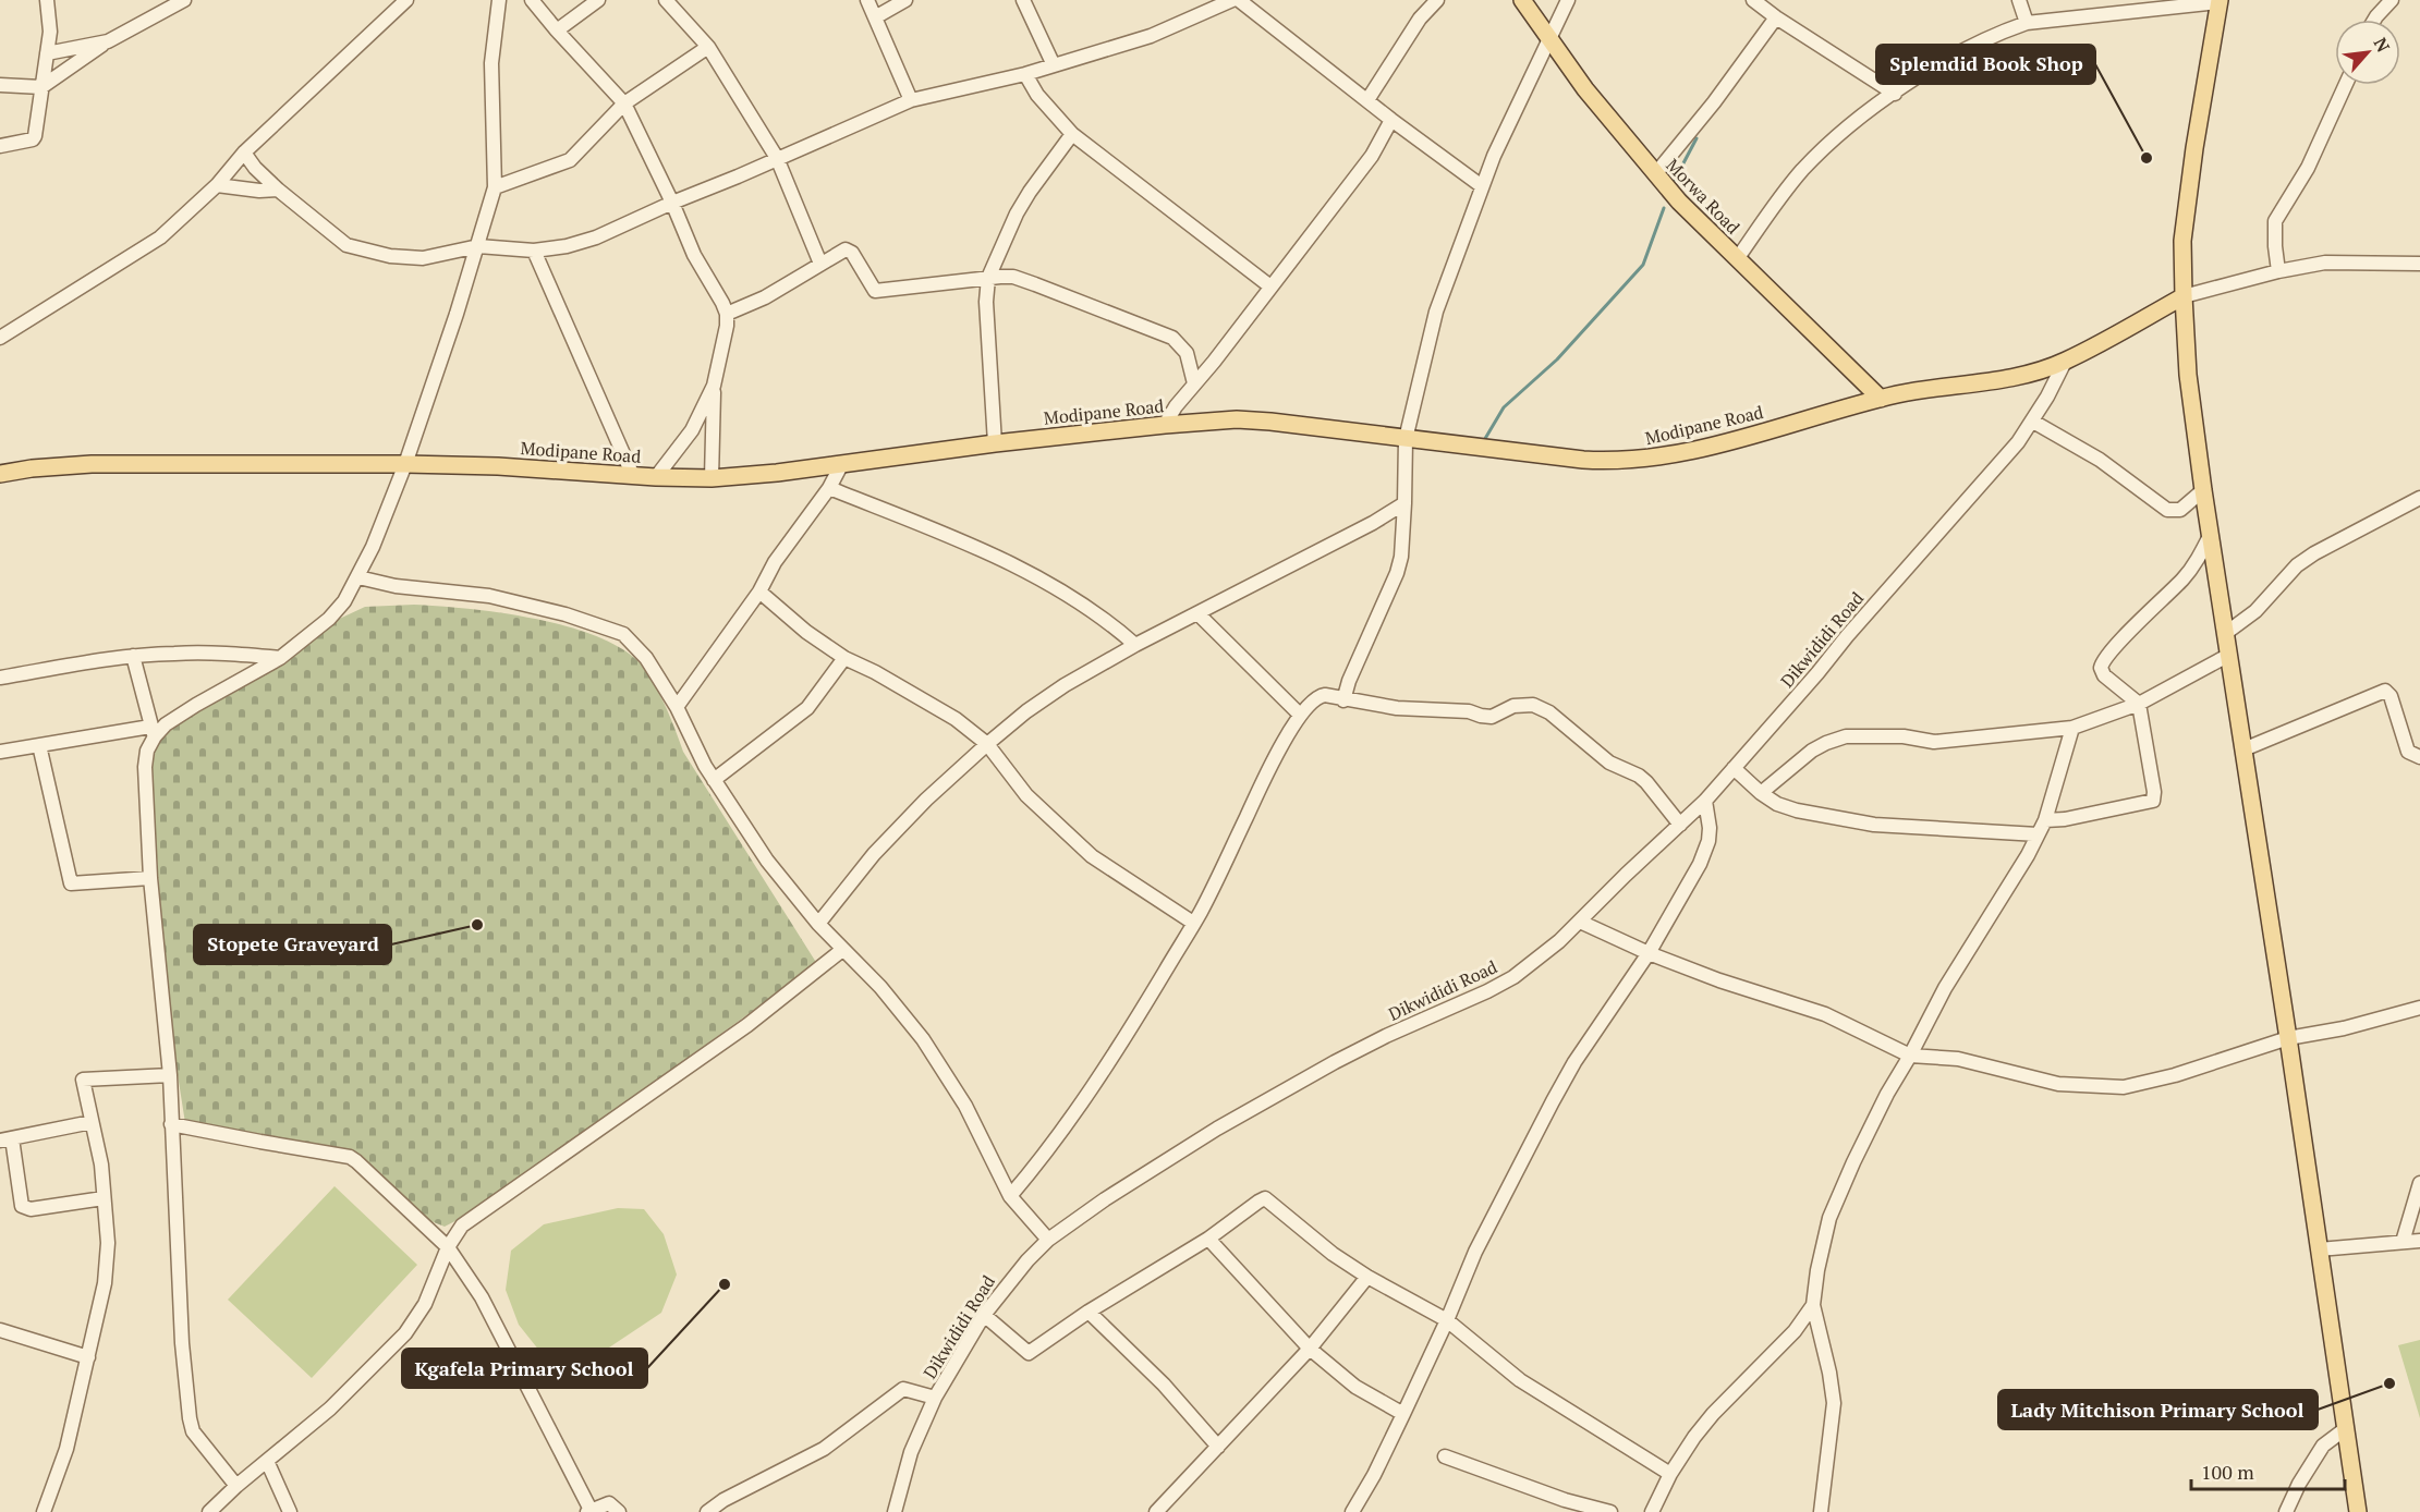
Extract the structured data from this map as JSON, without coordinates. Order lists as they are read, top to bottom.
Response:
{
  "streets": {
    "main road": ["Morwa Road", "Modipane Road"],
    "street": ["Dikwididi Road"]
  },
  "crossings": [
    ["Morwa Road", "Modipane Road"],
    ["Modipane Road", "Dikwididi Road"]
  ],
  "places": [
    "Splemdid Book Shop",
    "Stopete Graveyard",
    "Kgafela Primary School",
    "Lady Mitchison Primary School"
  ],
  "scale_bar": "100 m",
  "north": "top right"
}
